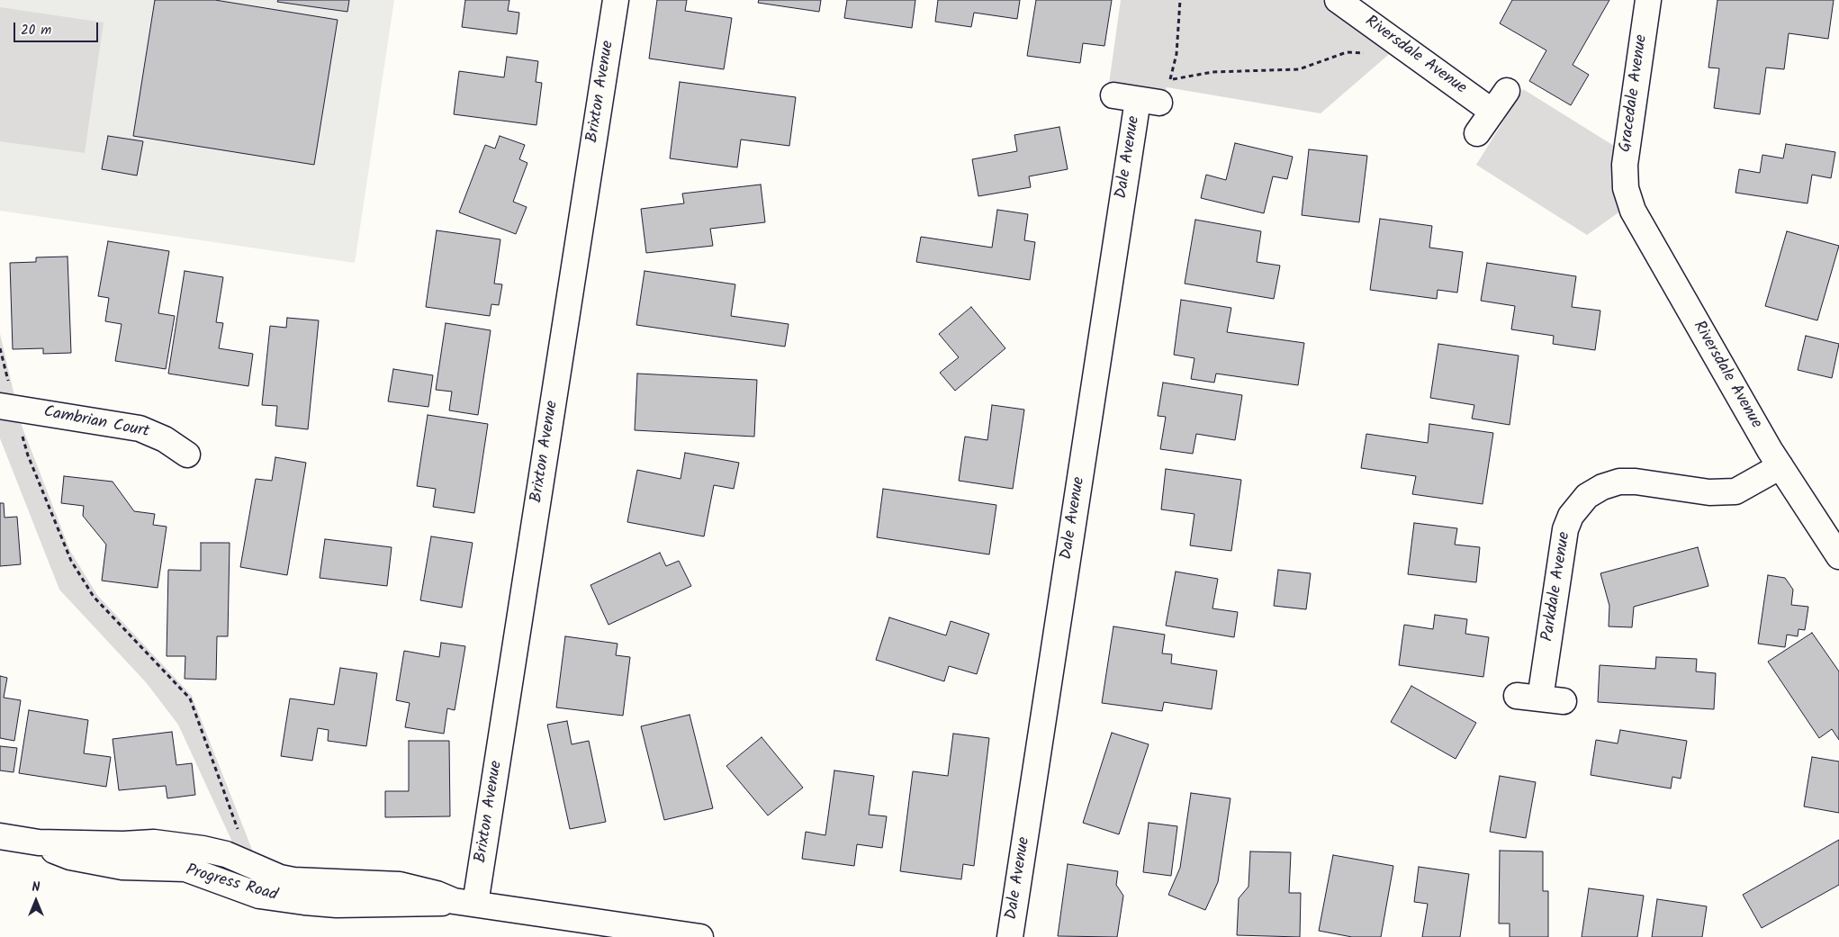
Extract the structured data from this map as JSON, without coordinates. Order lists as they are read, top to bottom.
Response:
{
  "streets": {
    "street": [
      "Riversdale Avenue",
      "Brixton Avenue",
      "Gracedale Avenue",
      "Dale Avenue",
      "Cambrian Court",
      "Parkdale Avenue",
      "Progress Road"
    ]
  },
  "crossings": [
    ["Riversdale Avenue", "Gracedale Avenue"],
    ["Riversdale Avenue", "Parkdale Avenue"],
    ["Brixton Avenue", "Progress Road"]
  ],
  "scale_bar": "20 m",
  "north": "top"
}
